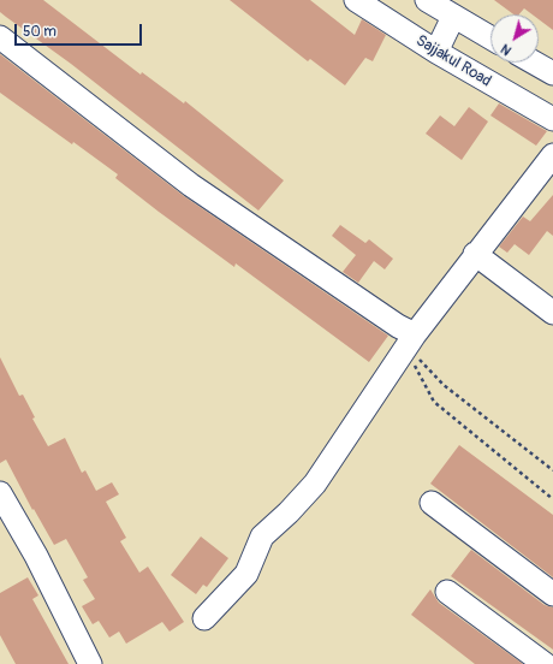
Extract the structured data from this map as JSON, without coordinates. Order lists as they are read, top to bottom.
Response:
{
  "streets": {
    "street": ["Sajjakul Road"]
  },
  "scale_bar": "50 m",
  "north": "bottom left"
}
